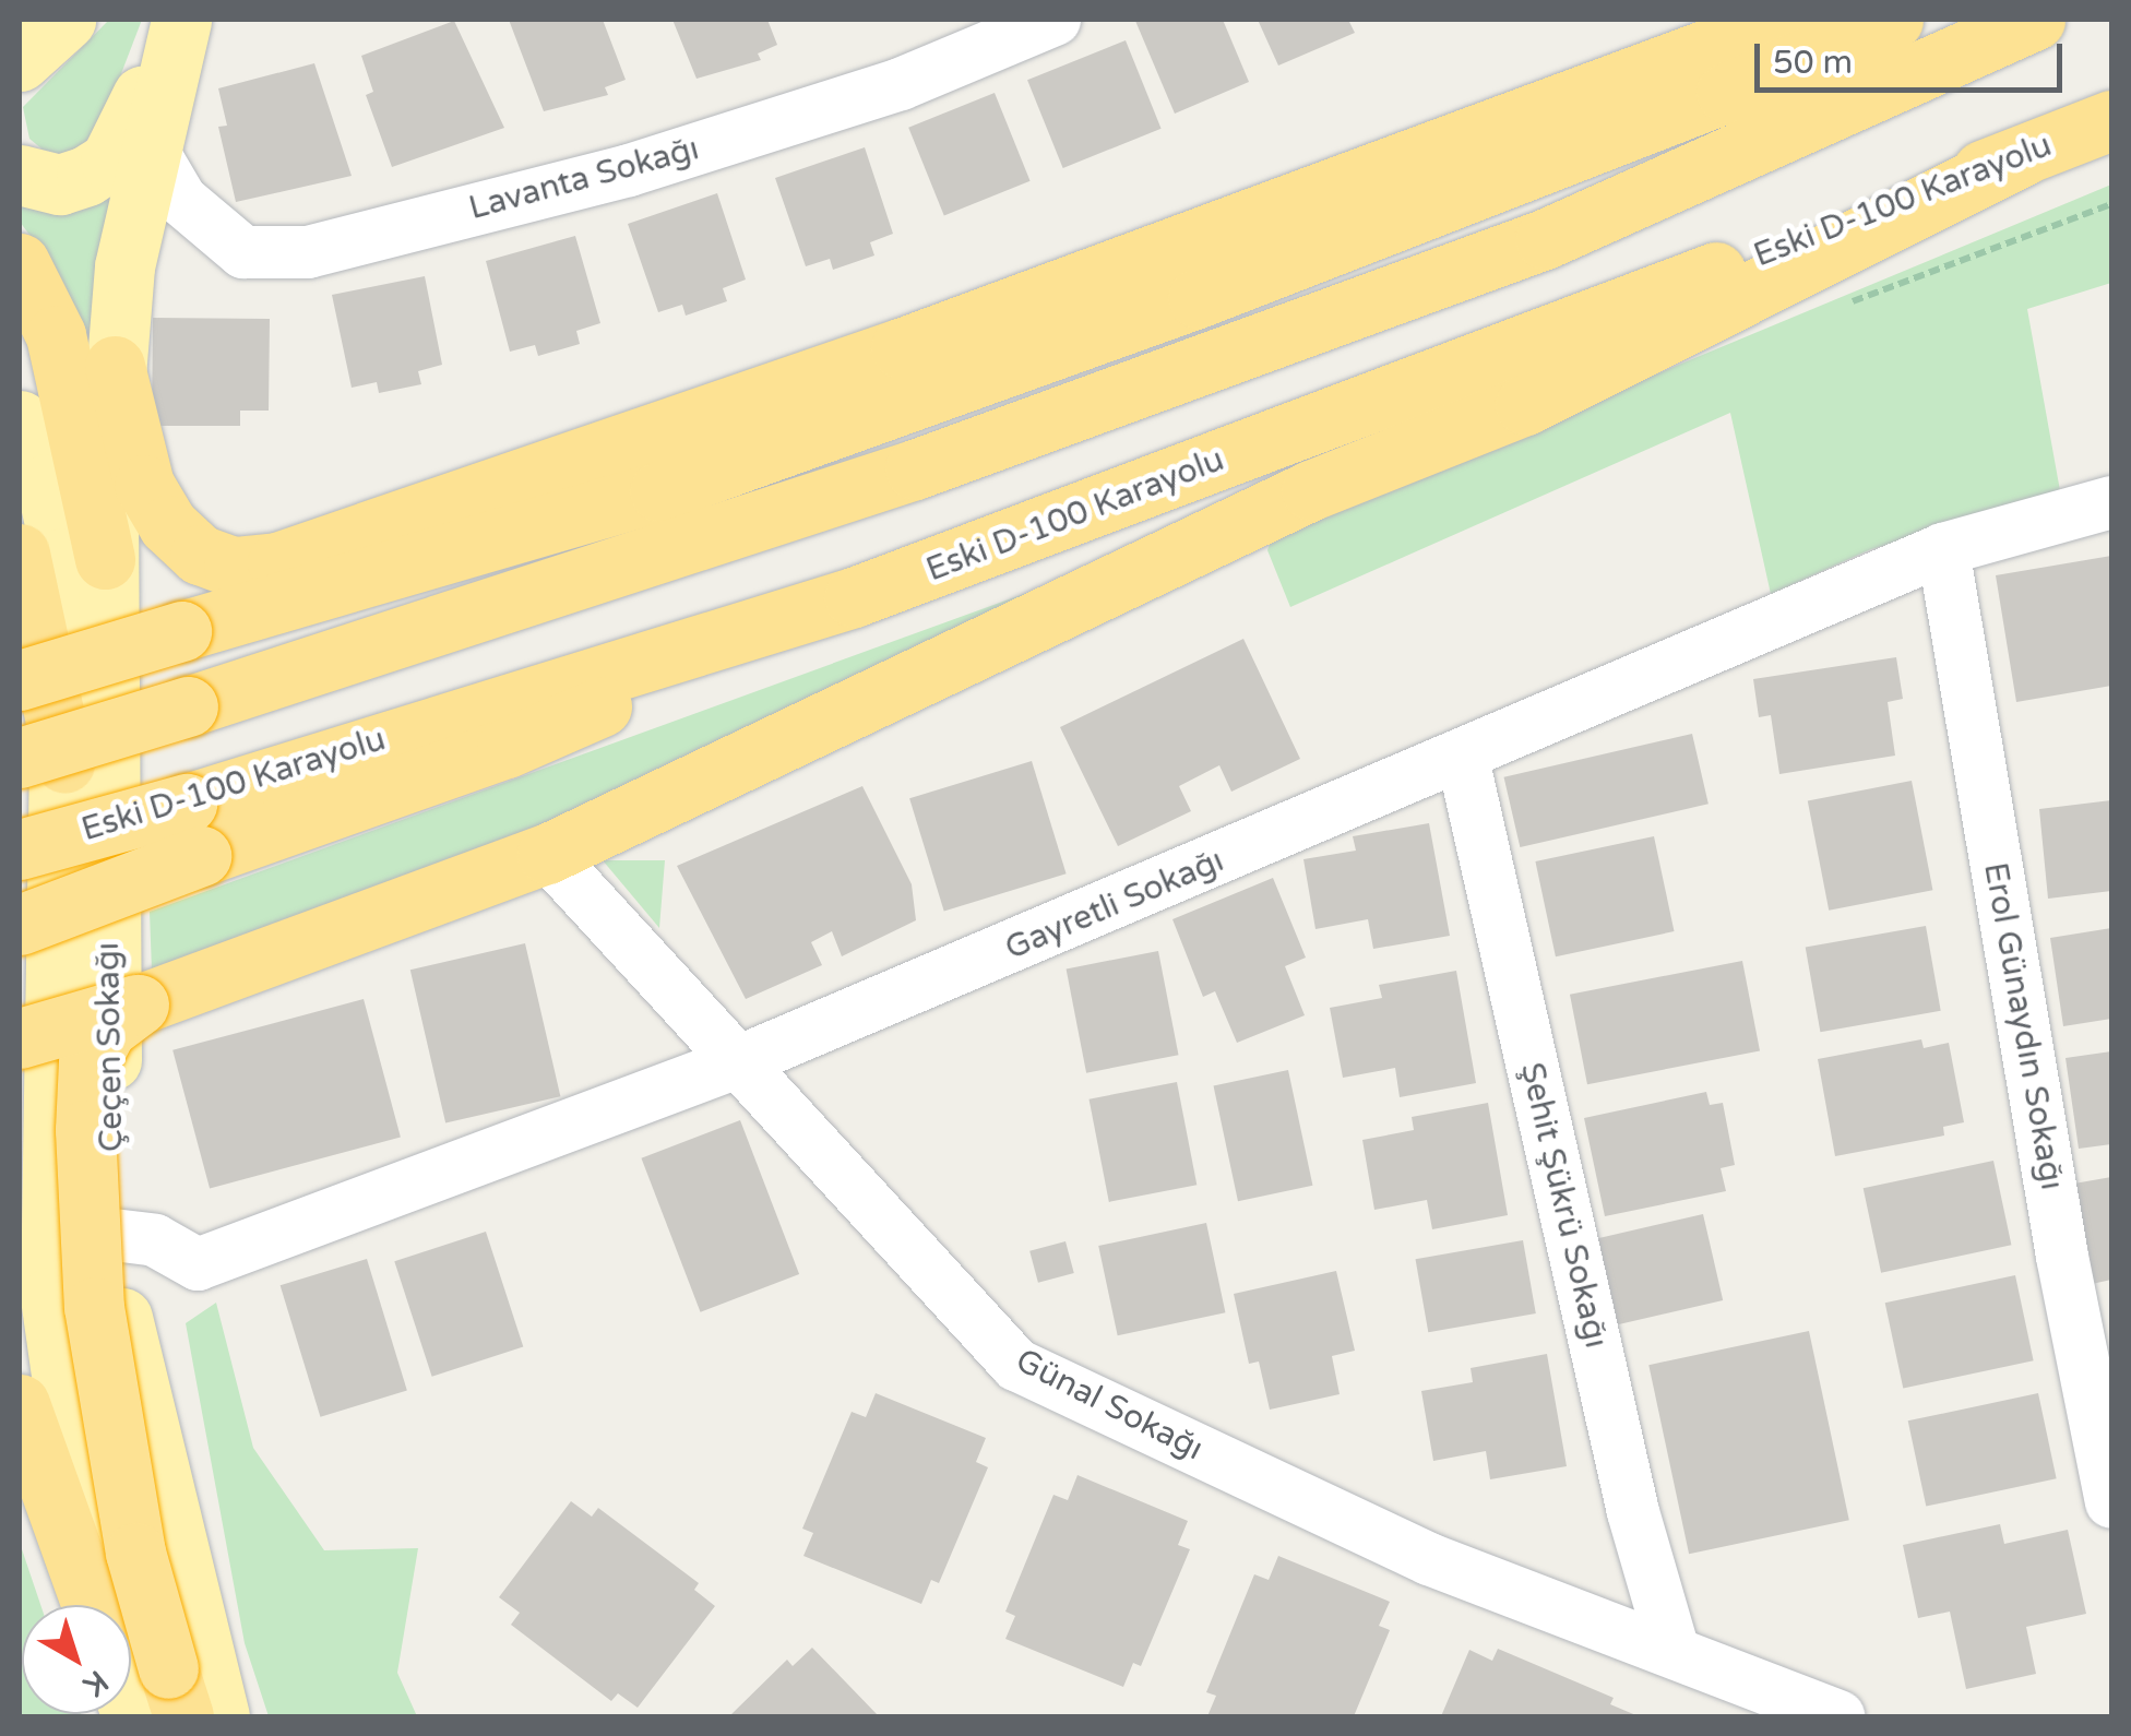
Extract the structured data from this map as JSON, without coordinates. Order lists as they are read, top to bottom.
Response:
{
  "streets": {
    "highway": ["Eski D-100 Karayolu"],
    "main road": ["Çeçen Sokağı"],
    "street": [
      "Lavanta Sokağı",
      "Gayretli Sokağı",
      "Erol Günaydın Sokağı",
      "Şehit Şükrü Sokağı",
      "Günal Sokağı"
    ]
  },
  "crossings": [
    ["Lavanta Sokağı", "Çeçen Sokağı"],
    ["Gayretli Sokağı", "Erol Günaydın Sokağı"],
    ["Gayretli Sokağı", "Çeçen Sokağı"],
    ["Gayretli Sokağı", "Şehit Şükrü Sokağı"],
    ["Gayretli Sokağı", "Günal Sokağı"],
    ["Şehit Şükrü Sokağı", "Günal Sokağı"]
  ],
  "scale_bar": "50 m",
  "north": "bottom right"
}
